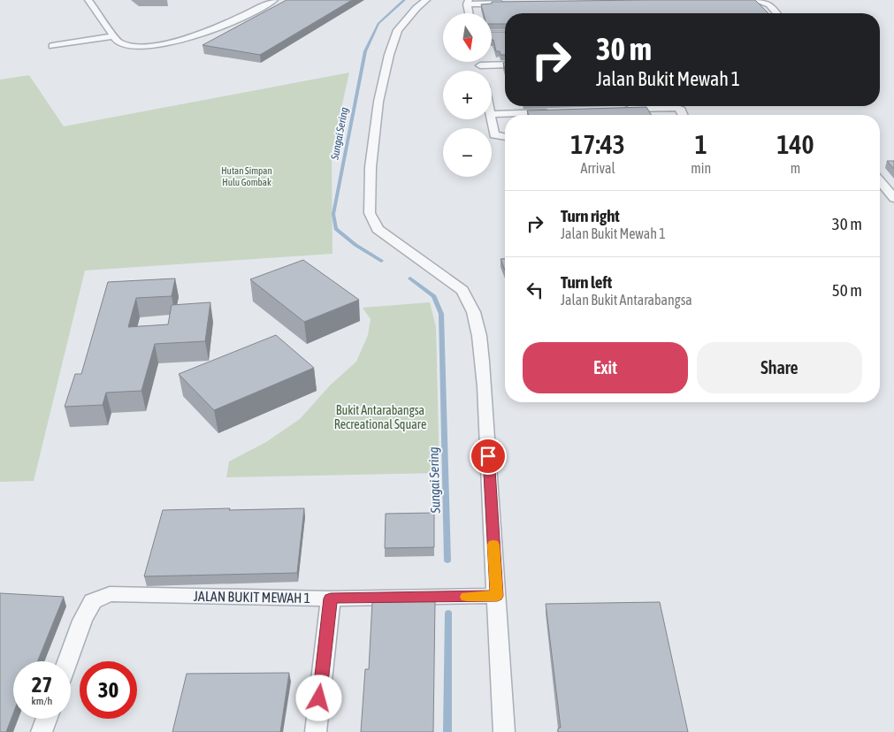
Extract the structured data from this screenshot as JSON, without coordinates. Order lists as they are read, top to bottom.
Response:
{
  "streets": {
    "street": ["JALAN BUKIT MEWAH 1"]
  },
  "water": ["Sungai Sering"],
  "parks": ["Hutan Simpan Hulu Gombak", "Bukit Antarabangsa Recreational Square"],
  "north": "bottom",
  "page": {
    "map_buttons": ["+", "−"],
    "turn": ["30 m", "Jalan Bukit Mewah 1"],
    "eta": [
      "17:43",
      "Arrival",
      "1",
      "min",
      "140",
      "m"
    ],
    "list": [
      {
        "name": "Turn right",
        "note": "Jalan Bukit Mewah 1",
        "value": "30 m"
      },
      {
        "name": "Turn left",
        "note": "Jalan Bukit Antarabangsa",
        "value": "50 m"
      }
    ],
    "buttons": ["Exit", "Share"],
    "speed": "27 km/h",
    "limit": "30"
  }
}
